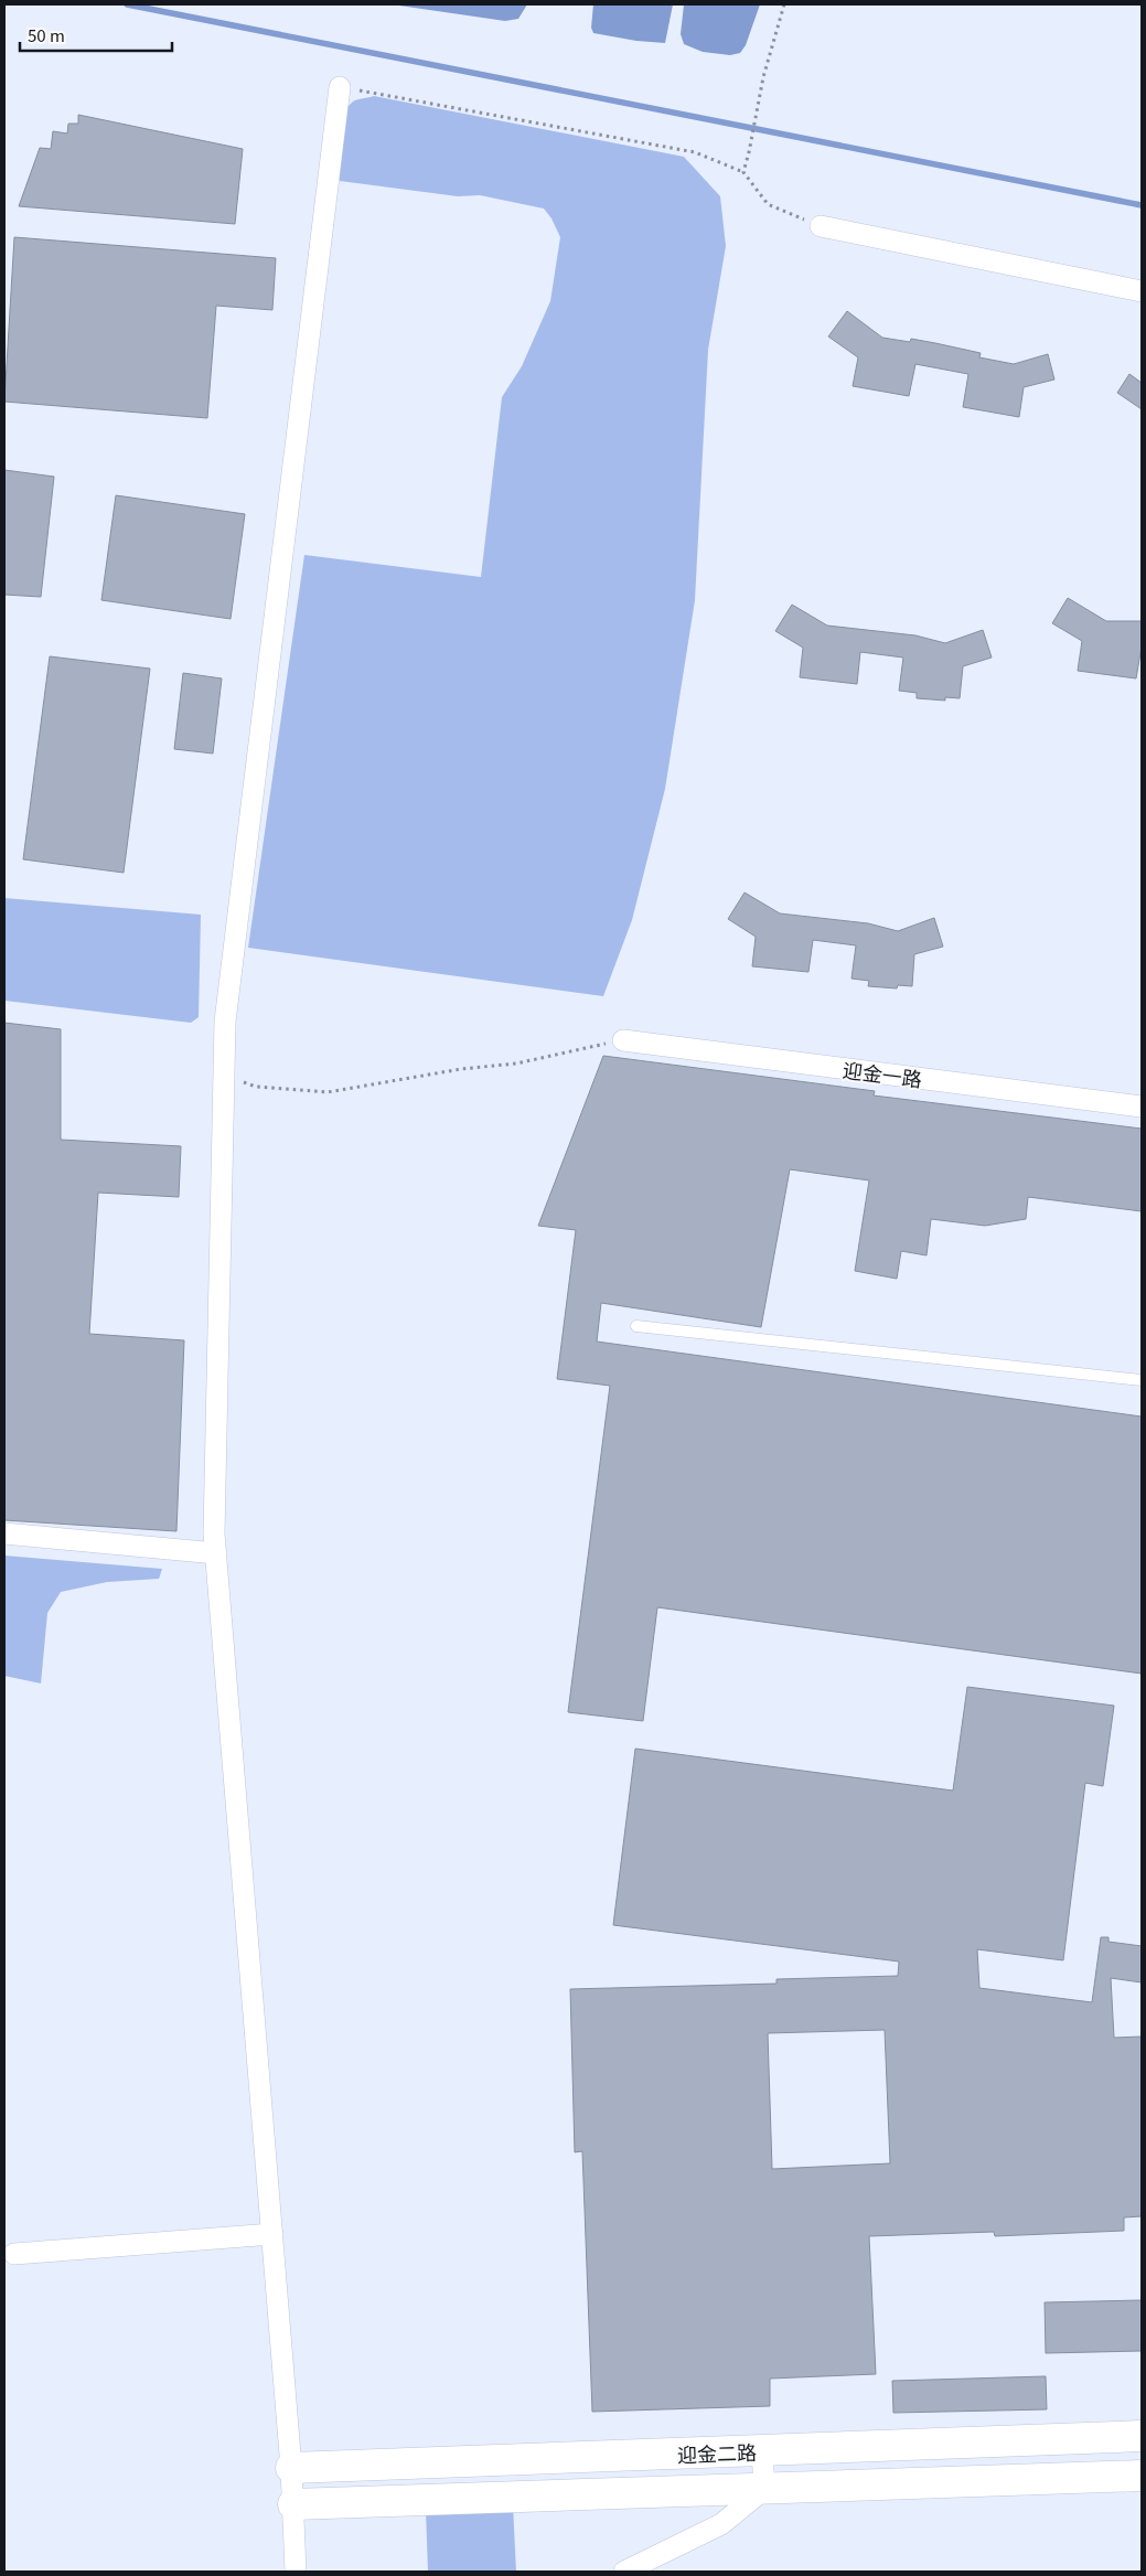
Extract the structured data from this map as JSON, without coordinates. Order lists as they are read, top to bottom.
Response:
{
  "streets": {
    "street": ["迎金一路", "迎金二路"]
  },
  "scale_bar": "50 m"
}
